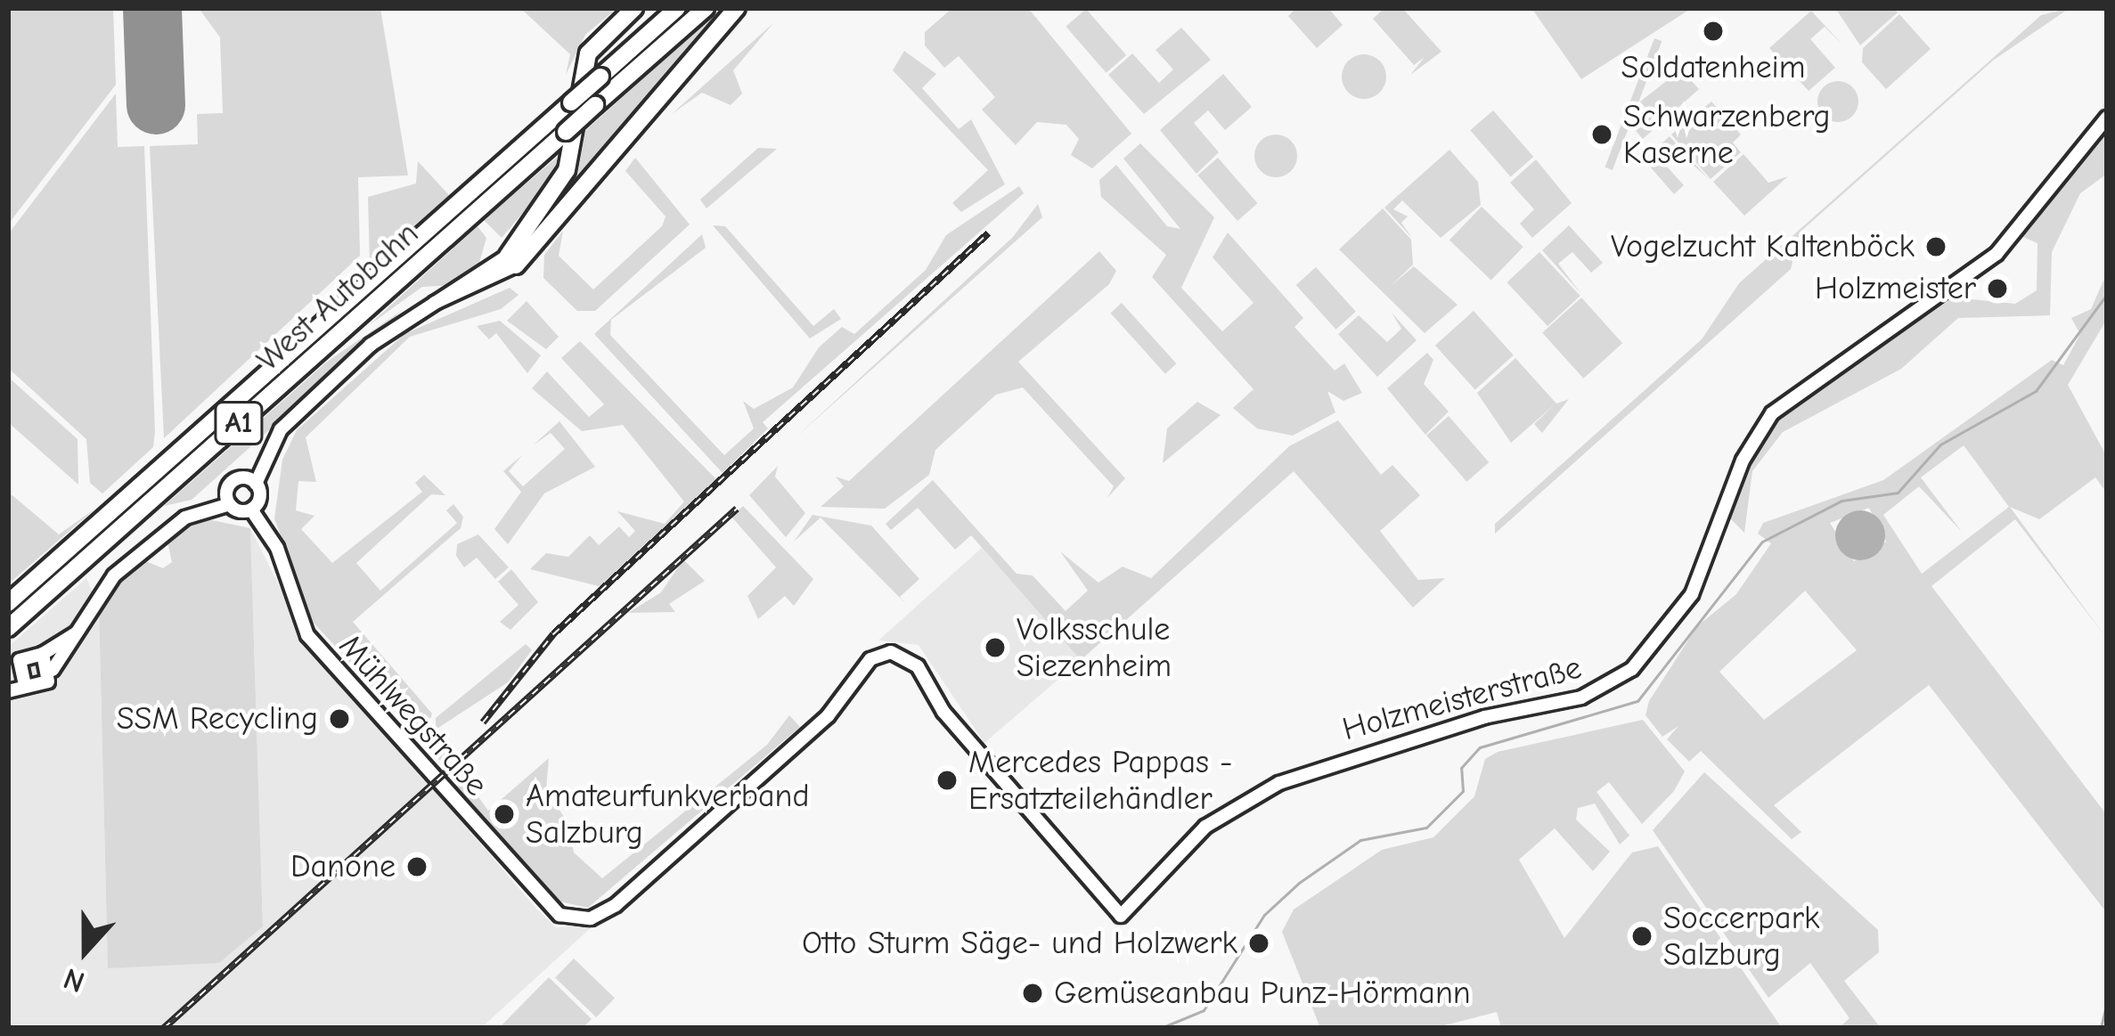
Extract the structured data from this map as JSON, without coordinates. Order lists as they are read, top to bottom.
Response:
{
  "streets": {
    "highway": ["West Autobahn", "A1"],
    "street": ["Holzmeisterstraße", "Mühlwegstraße"]
  },
  "crossings": [
    ["Holzmeisterstraße", "Mühlwegstraße"]
  ],
  "places": [
    "Soldatenheim",
    "Schwarzenberg Kaserne",
    "Vogelzucht Kaltenböck",
    "Holzmeister",
    "Volksschule Siezenheim",
    "SSM Recycling",
    "Mercedes Pappas - Ersatzteilehändler",
    "Amateurfunkverband Salzburg",
    "Danone",
    "Soccerpark Salzburg",
    "Otto Sturm Säge- und Holzwerk",
    "Gemüseanbau Punz-Hörmann"
  ],
  "north": "bottom"
}
